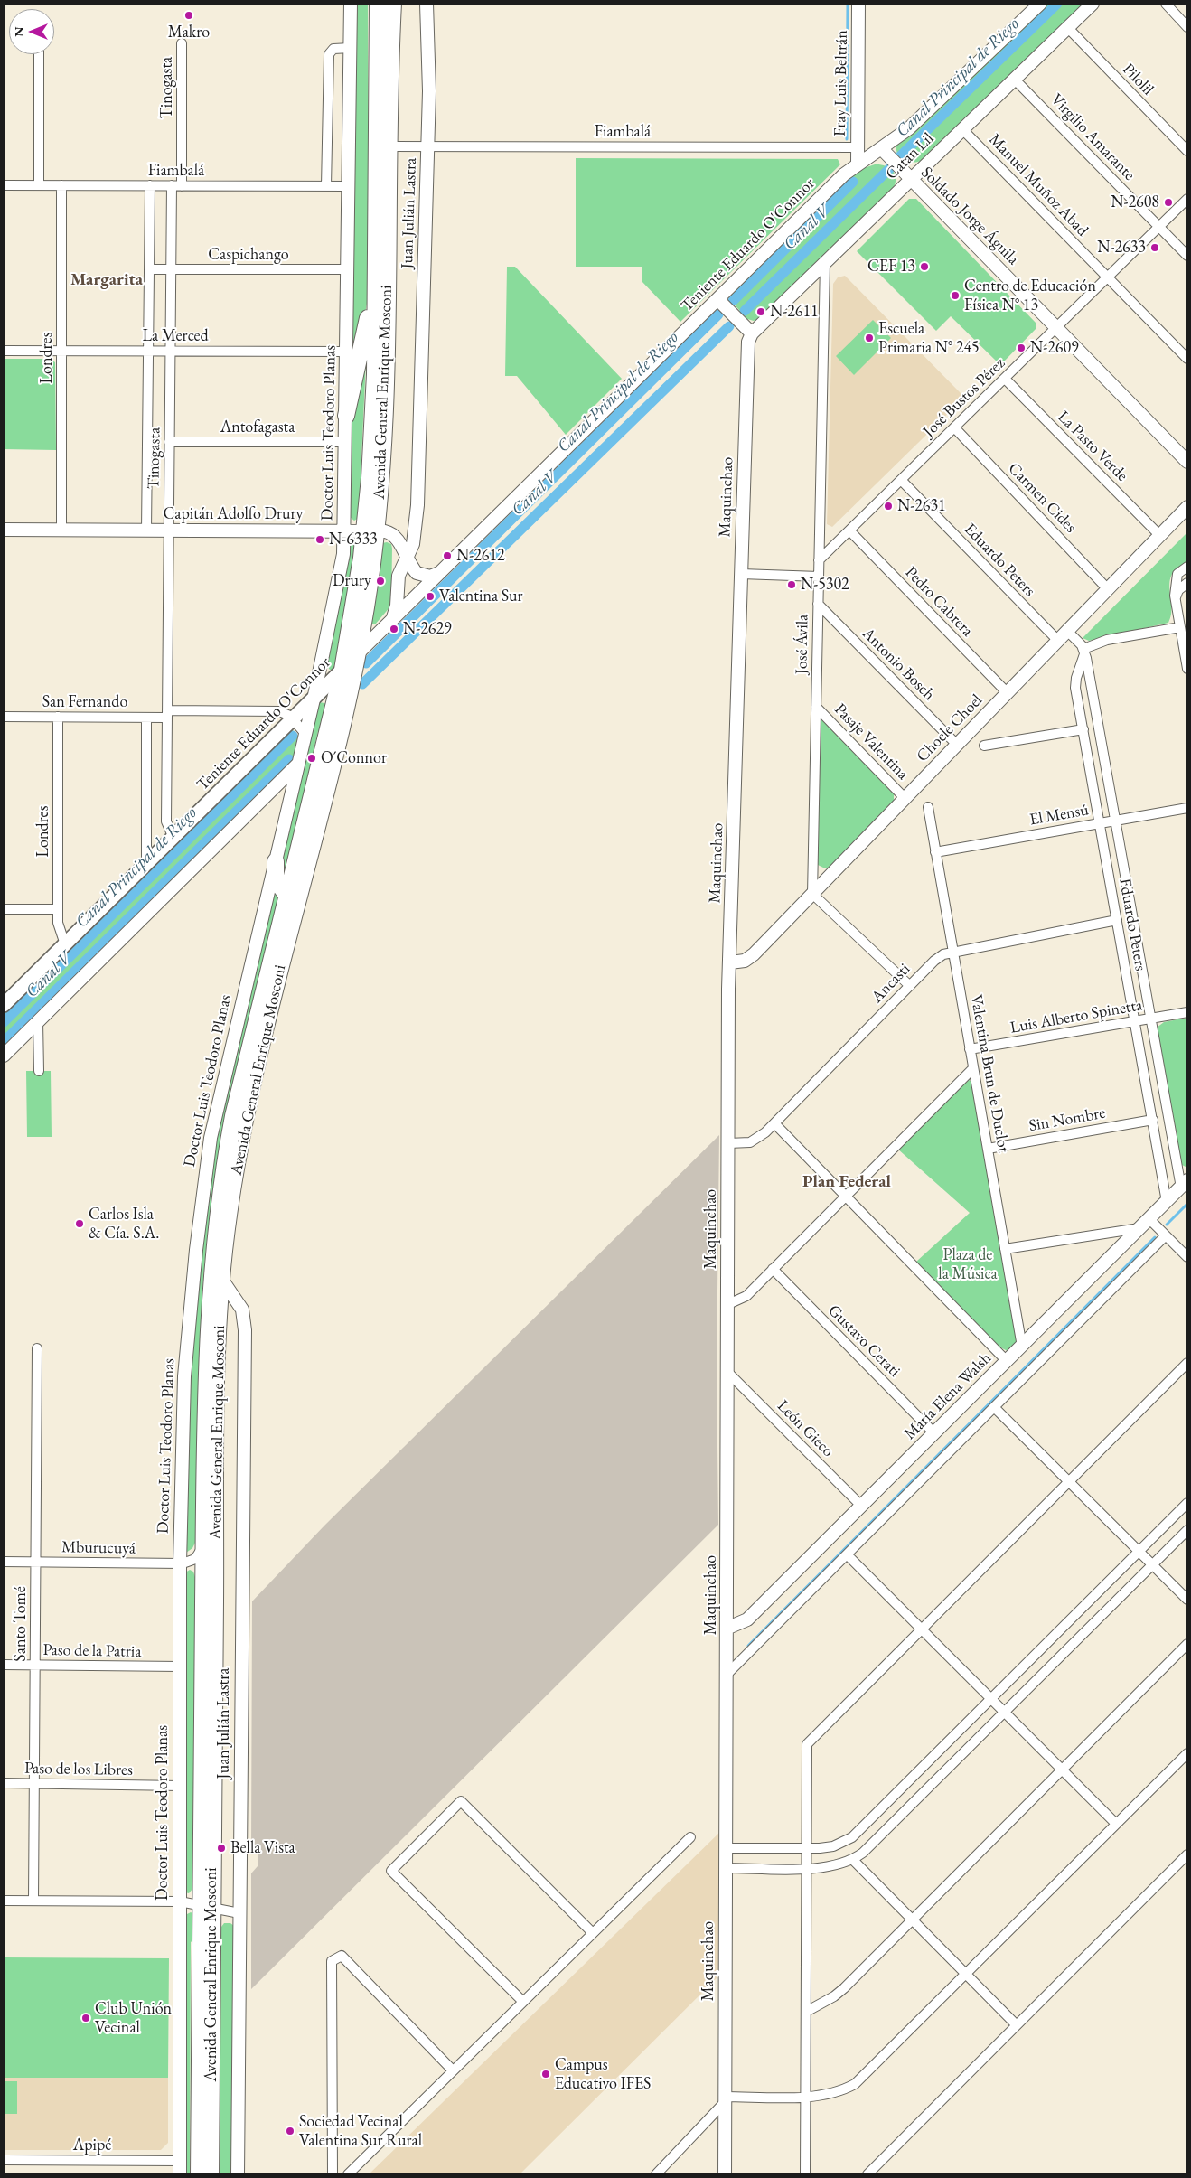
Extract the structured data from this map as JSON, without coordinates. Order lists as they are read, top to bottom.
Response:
{
  "streets": {
    "highway": ["Avenida General Enrique Mosconi"],
    "main road": ["Teniente Eduardo O'Connor"],
    "street": [
      "Pilolil",
      "Fray Luis Beltrán",
      "Tinogasta",
      "Fiambalá",
      "Virgilio Amarante",
      "Catan Lil",
      "Manuel Muñoz Abad",
      "Juan Julián Lastra",
      "Soldado Jorge Águila",
      "Caspichango",
      "La Merced",
      "Londres",
      "José Bustos Pérez",
      "Antofagasta",
      "Doctor Luis Teodoro Planas",
      "La Pasto Verde",
      "Maquinchao",
      "Carmen Cides",
      "Capitán Adolfo Drury",
      "Eduardo Peters",
      "Pedro Cabrera",
      "José Ávila",
      "Antonio Bosch",
      "San Fernando",
      "Choele Choel",
      "Pasaje Valentina",
      "El Mensú",
      "Ancasti",
      "Luis Alberto Spinetta",
      "Valentina Brun de Duclot",
      "Sin Nombre",
      "Gustavo Cerati",
      "María Elena Walsh",
      "León Gieco",
      "Mburucuyá",
      "Santo Tomé",
      "Paso de la Patria",
      "Paso de los Libres",
      "Apipé"
    ]
  },
  "crossings": [
    ["Pilolil", "Catan Lil"],
    ["Fray Luis Beltrán", "Fiambalá"],
    ["Fray Luis Beltrán", "Teniente Eduardo O'Connor"],
    ["Tinogasta", "Fiambalá"],
    ["Tinogasta", "Teniente Eduardo O'Connor"],
    ["Tinogasta", "Caspichango"],
    ["Tinogasta", "La Merced"],
    ["Tinogasta", "Antofagasta"],
    ["Tinogasta", "Capitán Adolfo Drury"],
    ["Tinogasta", "San Fernando"],
    ["Fiambalá", "Juan Julián Lastra"],
    ["Fiambalá", "Londres"],
    ["Fiambalá", "Avenida General Enrique Mosconi"],
    ["Fiambalá", "Doctor Luis Teodoro Planas"],
    ["Virgilio Amarante", "Catan Lil"],
    ["Virgilio Amarante", "José Bustos Pérez"],
    ["Catan Lil", "Manuel Muñoz Abad"],
    ["Catan Lil", "Soldado Jorge Águila"],
    ["Catan Lil", "Maquinchao"],
    ["Catan Lil", "José Ávila"],
    ["Manuel Muñoz Abad", "José Bustos Pérez"],
    ["Juan Julián Lastra", "Avenida General Enrique Mosconi"],
    ["Juan Julián Lastra", "Capitán Adolfo Drury"],
    ["Soldado Jorge Águila", "Teniente Eduardo O'Connor"],
    ["Soldado Jorge Águila", "José Bustos Pérez"],
    ["Teniente Eduardo O'Connor", "Londres"],
    ["Teniente Eduardo O'Connor", "Avenida General Enrique Mosconi"],
    ["Teniente Eduardo O'Connor", "Doctor Luis Teodoro Planas"],
    ["Teniente Eduardo O'Connor", "Capitán Adolfo Drury"],
    ["Teniente Eduardo O'Connor", "San Fernando"],
    ["Caspichango", "Doctor Luis Teodoro Planas"],
    ["La Merced", "Londres"],
    ["La Merced", "Doctor Luis Teodoro Planas"],
    ["Londres", "Capitán Adolfo Drury"],
    ["Londres", "San Fernando"],
    ["Avenida General Enrique Mosconi", "Capitán Adolfo Drury"],
    ["Avenida General Enrique Mosconi", "Mburucuyá"],
    ["José Bustos Pérez", "La Pasto Verde"],
    ["José Bustos Pérez", "Carmen Cides"],
    ["José Bustos Pérez", "Eduardo Peters"],
    ["José Bustos Pérez", "Pedro Cabrera"],
    ["José Bustos Pérez", "José Ávila"],
    ["Antofagasta", "Doctor Luis Teodoro Planas"],
    ["Doctor Luis Teodoro Planas", "Capitán Adolfo Drury"],
    ["Doctor Luis Teodoro Planas", "San Fernando"],
    ["Doctor Luis Teodoro Planas", "Mburucuyá"],
    ["Doctor Luis Teodoro Planas", "Paso de la Patria"],
    ["Doctor Luis Teodoro Planas", "Paso de los Libres"],
    ["Doctor Luis Teodoro Planas", "Apipé"],
    ["La Pasto Verde", "Choele Choel"],
    ["Maquinchao", "Choele Choel"],
    ["Maquinchao", "Ancasti"],
    ["Maquinchao", "María Elena Walsh"],
    ["Maquinchao", "León Gieco"],
    ["Carmen Cides", "Choele Choel"],
    ["Eduardo Peters", "Choele Choel"],
    ["Eduardo Peters", "El Mensú"],
    ["Eduardo Peters", "Ancasti"],
    ["Eduardo Peters", "Luis Alberto Spinetta"],
    ["Eduardo Peters", "Sin Nombre"],
    ["Eduardo Peters", "María Elena Walsh"],
    ["Pedro Cabrera", "Choele Choel"],
    ["José Ávila", "Antonio Bosch"],
    ["José Ávila", "Choele Choel"],
    ["José Ávila", "Pasaje Valentina"],
    ["Antonio Bosch", "Choele Choel"],
    ["Choele Choel", "Pasaje Valentina"],
    ["El Mensú", "Valentina Brun de Duclot"],
    ["Ancasti", "Valentina Brun de Duclot"],
    ["Luis Alberto Spinetta", "Valentina Brun de Duclot"],
    ["Valentina Brun de Duclot", "Sin Nombre"],
    ["Valentina Brun de Duclot", "María Elena Walsh"],
    ["Gustavo Cerati", "María Elena Walsh"],
    ["María Elena Walsh", "León Gieco"],
    ["Mburucuyá", "Santo Tomé"],
    ["Santo Tomé", "Paso de la Patria"],
    ["Santo Tomé", "Paso de los Libres"]
  ],
  "districts": ["Margarita", "Plan Federal"],
  "water": ["Canal Principal de Riego", "Canal V"],
  "parks": ["Plaza de la Música"],
  "places": [
    "Makro",
    "N-2608",
    "N-2633",
    "CEF 13",
    "Centro de Educación Física N° 13",
    "N-2611",
    "Escuela Primaria N° 245",
    "N-2609",
    "N-2631",
    "N-6333",
    "N-2612",
    "Drury",
    "N-5302",
    "Valentina Sur",
    "N-2629",
    "O´Connor",
    "Carlos Isla & Cía. S.A.",
    "Bella Vista",
    "Club Unión Vecinal",
    "Campus Educativo IFES",
    "Sociedad Vecinal Valentina Sur Rural"
  ],
  "north": "left"
}
